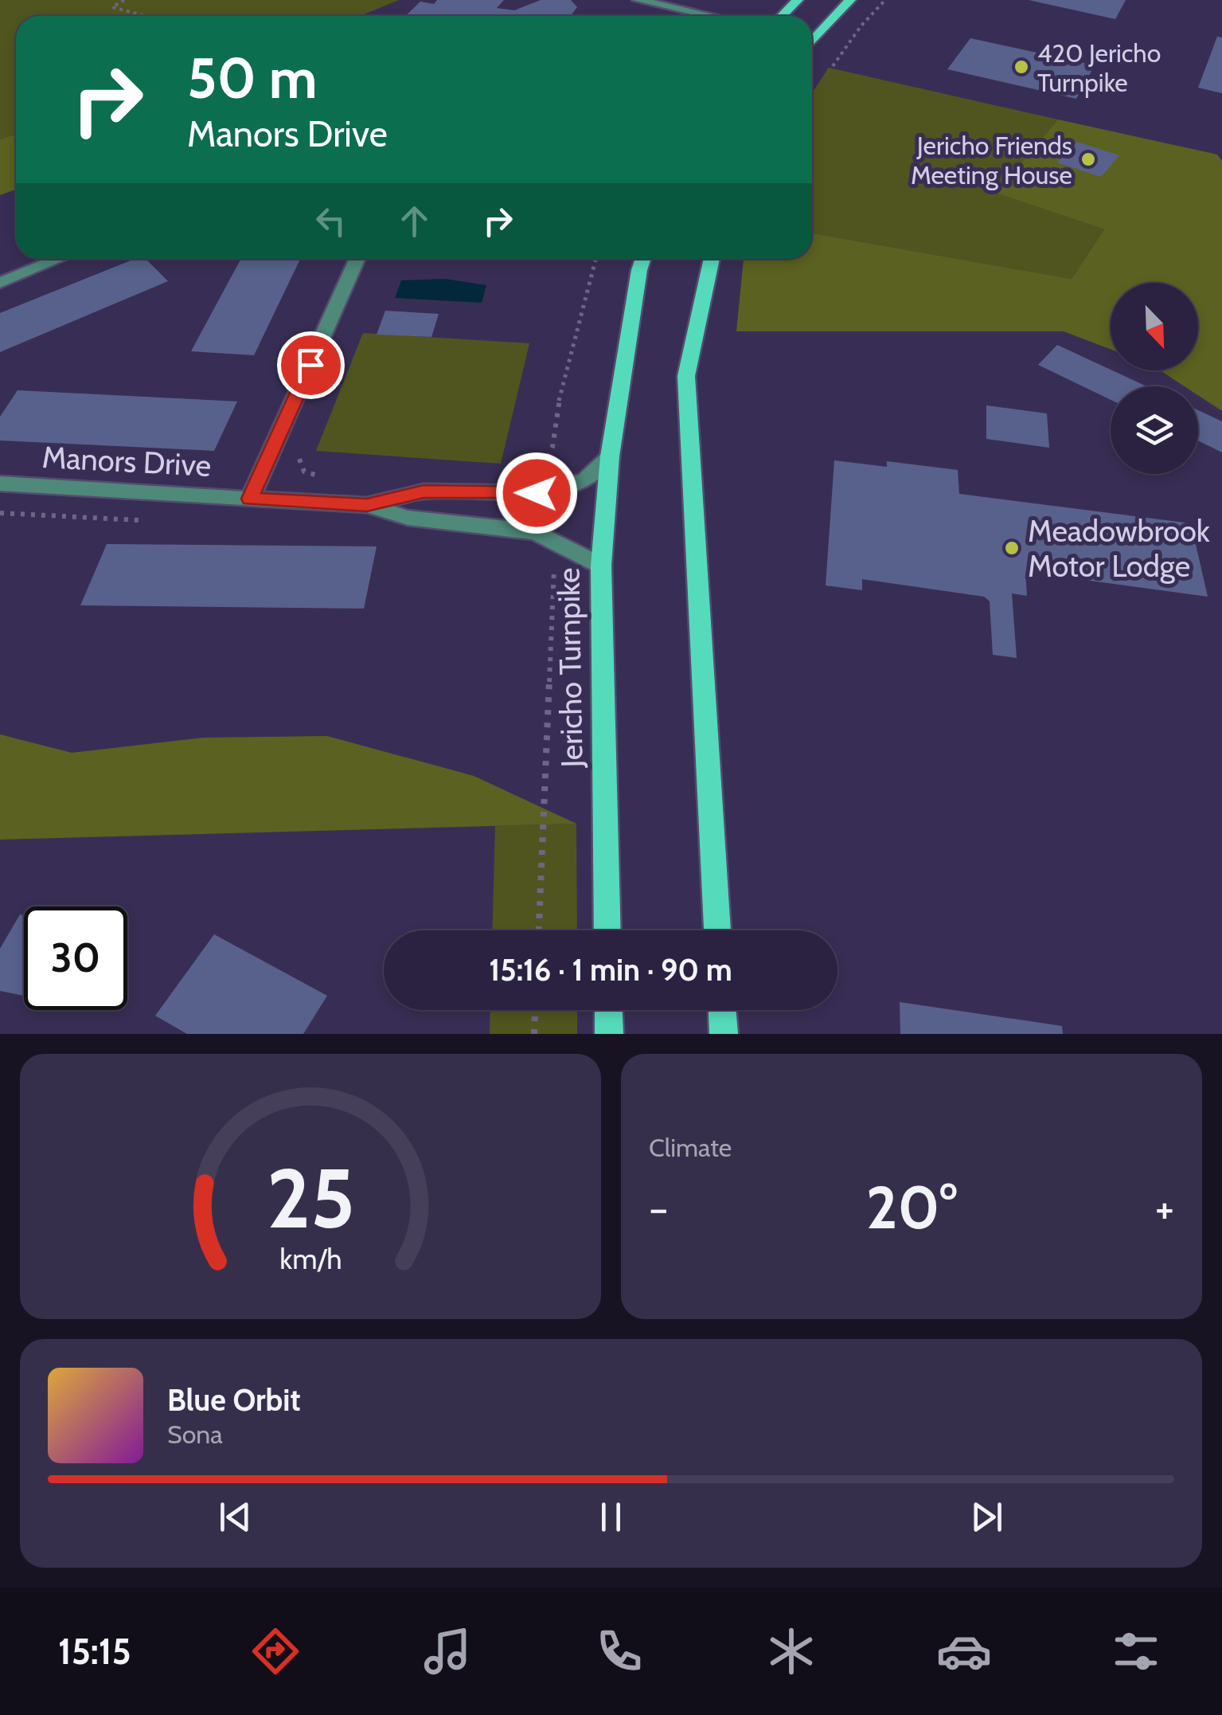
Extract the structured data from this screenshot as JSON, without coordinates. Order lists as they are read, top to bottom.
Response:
{
  "streets": {
    "main road": ["Jericho Turnpike"],
    "street": ["Manors Drive"]
  },
  "crossings": [
    ["Manors Drive", "Jericho Turnpike"]
  ],
  "places": ["420 Jericho Turnpike", "Jericho Friends Meeting House", "Meadowbrook Motor Lodge"],
  "north": "bottom right",
  "page": {
    "turn": ["50 m", "Manors Drive"],
    "limit": "30",
    "trip": "15:16 · 1 min · 90 m",
    "tile": "Climate",
    "heat": ["−", "20°", "+"],
    "song": ["Blue Orbit", "Sona"],
    "tabs": "15:15",
    "gauge": ["25", "km/h"]
  }
}
